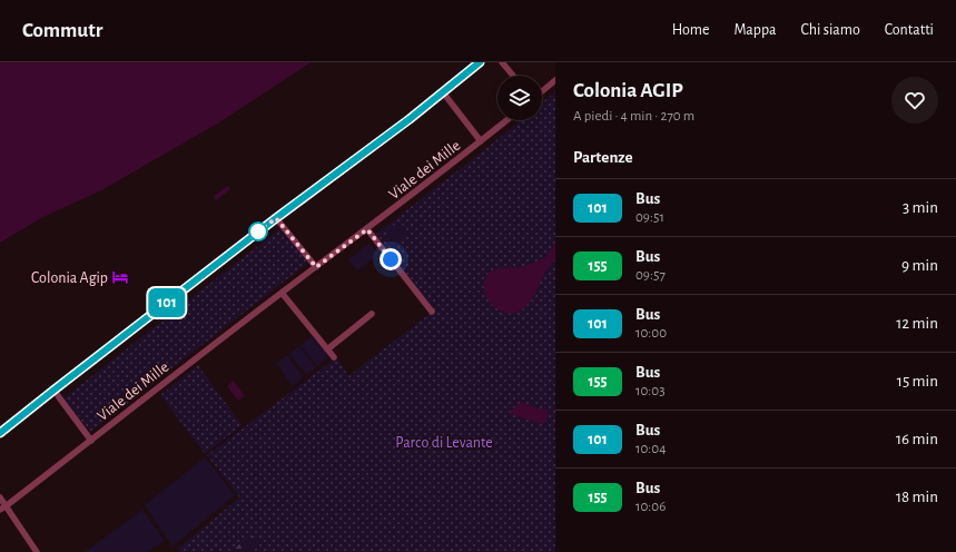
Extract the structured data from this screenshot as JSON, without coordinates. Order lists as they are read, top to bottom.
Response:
{
  "streets": {
    "street": ["Viale dei Mille"]
  },
  "parks": ["Parco di Levante"],
  "places": {
    "hotel": ["Colonia Agip"]
  },
  "lines": ["bus line 101"],
  "page": {
    "header": "Commutr",
    "nav": [
      "Home",
      "Mappa",
      "Chi siamo",
      "Contatti"
    ],
    "on_map": "101",
    "heading": [
      ["Colonia AGIP", "A piedi · 4 min · 270 m"],
      "Partenze"
    ],
    "list": [
      {
        "mark": "101",
        "name": "Bus",
        "note": "09:51",
        "value": "3 min"
      },
      {
        "mark": "155",
        "name": "Bus",
        "note": "09:57",
        "value": "9 min"
      },
      {
        "mark": "101",
        "name": "Bus",
        "note": "10:00",
        "value": "12 min"
      },
      {
        "mark": "155",
        "name": "Bus",
        "note": "10:03",
        "value": "15 min"
      },
      {
        "mark": "101",
        "name": "Bus",
        "note": "10:04",
        "value": "16 min"
      },
      {
        "mark": "155",
        "name": "Bus",
        "note": "10:06",
        "value": "18 min"
      }
    ]
  }
}
